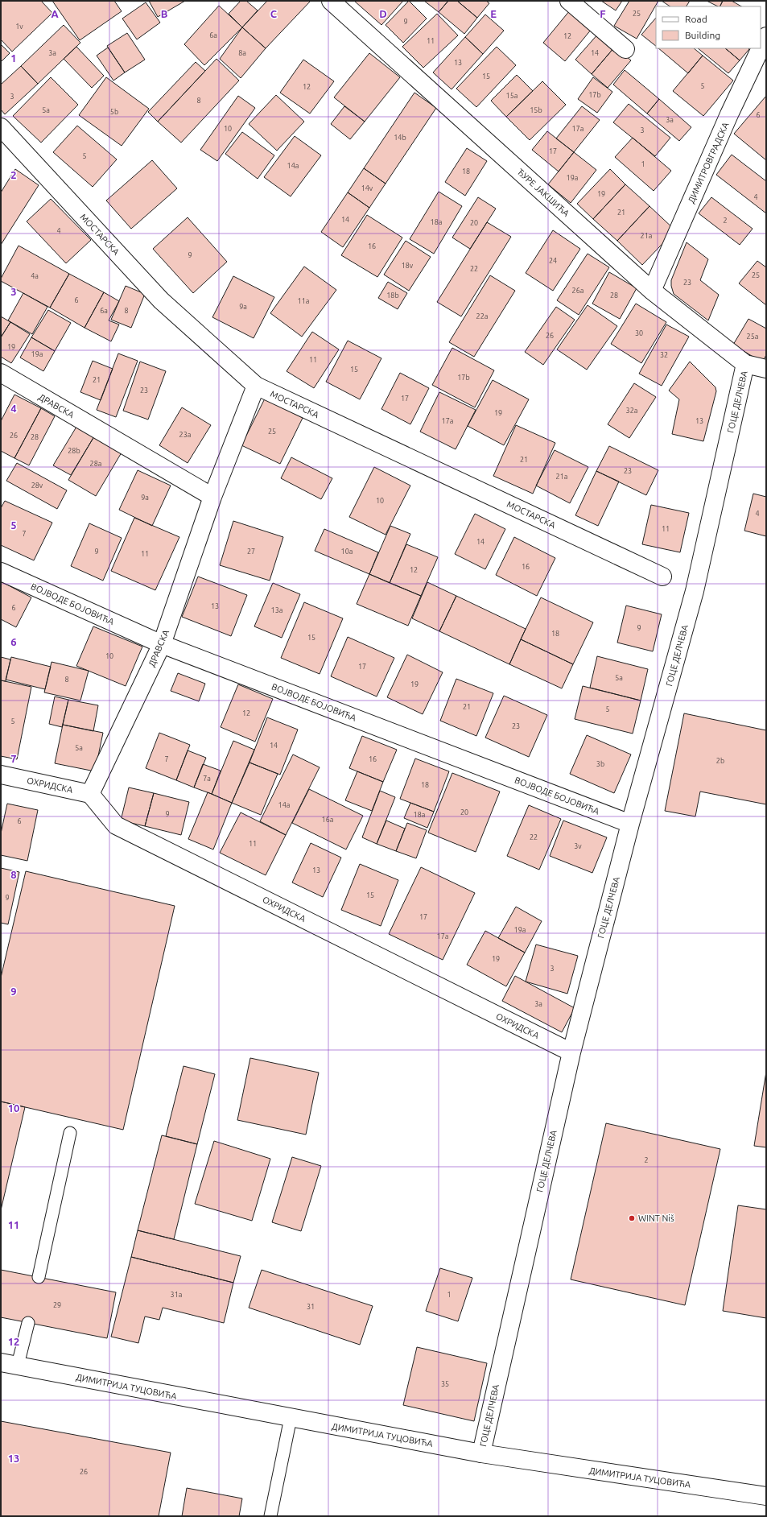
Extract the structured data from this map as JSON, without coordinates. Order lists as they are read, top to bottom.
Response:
{
  "streets": {
    "street": [
      "ДИМИТРОВГРАДСКА",
      "ЂУРЕ ЈАКШИЋА",
      "МОСТАРСКА",
      "ГОЦЕ ДЕЛЧЕВА",
      "ДРАВСКА",
      "ВОЈВОДЕ БОЈОВИЋА",
      "ОХРИДСКА",
      "ДИМИТРИЈА ТУЦОВИЋА"
    ]
  },
  "crossings": [
    ["ДИМИТРОВГРАДСКА", "ЂУРЕ ЈАКШИЋА"],
    ["ЂУРЕ ЈАКШИЋА", "ГОЦЕ ДЕЛЧЕВА"],
    ["МОСТАРСКА", "ДРАВСКА"],
    ["ГОЦЕ ДЕЛЧЕВА", "ВОЈВОДЕ БОЈОВИЋА"],
    ["ГОЦЕ ДЕЛЧЕВА", "ОХРИДСКА"],
    ["ГОЦЕ ДЕЛЧЕВА", "ДИМИТРИЈА ТУЦОВИЋА"],
    ["ДРАВСКА", "ВОЈВОДЕ БОЈОВИЋА"],
    ["ДРАВСКА", "ОХРИДСКА"]
  ],
  "places": ["WINT Niš"],
  "house_numbers": [
    "25",
    "9",
    "1v",
    "6a",
    "12",
    "11",
    "3a",
    "8a",
    "14",
    "13",
    "15",
    "5",
    "12",
    "17b",
    "15a",
    "3",
    "8",
    "5a",
    "15b",
    "5b",
    "6",
    "3a",
    "10",
    "17a",
    "3",
    "14b",
    "17",
    "5",
    "1",
    "14a",
    "18",
    "19a",
    "14v",
    "19",
    "4",
    "21",
    "14",
    "2",
    "18a",
    "20",
    "4",
    "21a",
    "16",
    "9",
    "24",
    "18v",
    "22",
    "25",
    "4a",
    "23",
    "26a",
    "18b",
    "28",
    "6",
    "11a",
    "9a",
    "6a",
    "8",
    "22a",
    "30",
    "26",
    "25a",
    "19",
    "19a",
    "32",
    "11",
    "15",
    "17b",
    "21",
    "23",
    "17",
    "32a",
    "19",
    "17a",
    "13",
    "25",
    "23a",
    "26",
    "28",
    "28b",
    "21",
    "28a",
    "23",
    "21a",
    "28v",
    "9a",
    "10",
    "4",
    "11",
    "7",
    "14",
    "9",
    "27",
    "10a",
    "11",
    "16",
    "12",
    "13",
    "6",
    "13a",
    "9",
    "18",
    "15",
    "10",
    "17",
    "5a",
    "8",
    "19",
    "21",
    "5",
    "12",
    "5",
    "23",
    "14",
    "5a",
    "7",
    "16",
    "2b",
    "3b",
    "7a",
    "18",
    "14a",
    "20",
    "9",
    "18a",
    "16a",
    "6",
    "22",
    "11",
    "3v",
    "13",
    "15",
    "9",
    "17",
    "19a",
    "17a",
    "19",
    "3",
    "3a",
    "2",
    "31a",
    "1",
    "29",
    "31",
    "35",
    "26"
  ],
  "legend": ["Road", "Building"],
  "grid": {
    "columns": [
      "A",
      "B",
      "C",
      "D",
      "E",
      "F"
    ],
    "rows": [
      "1",
      "2",
      "3",
      "4",
      "5",
      "6",
      "7",
      "8",
      "9",
      "10",
      "11",
      "12",
      "13"
    ]
  }
}
